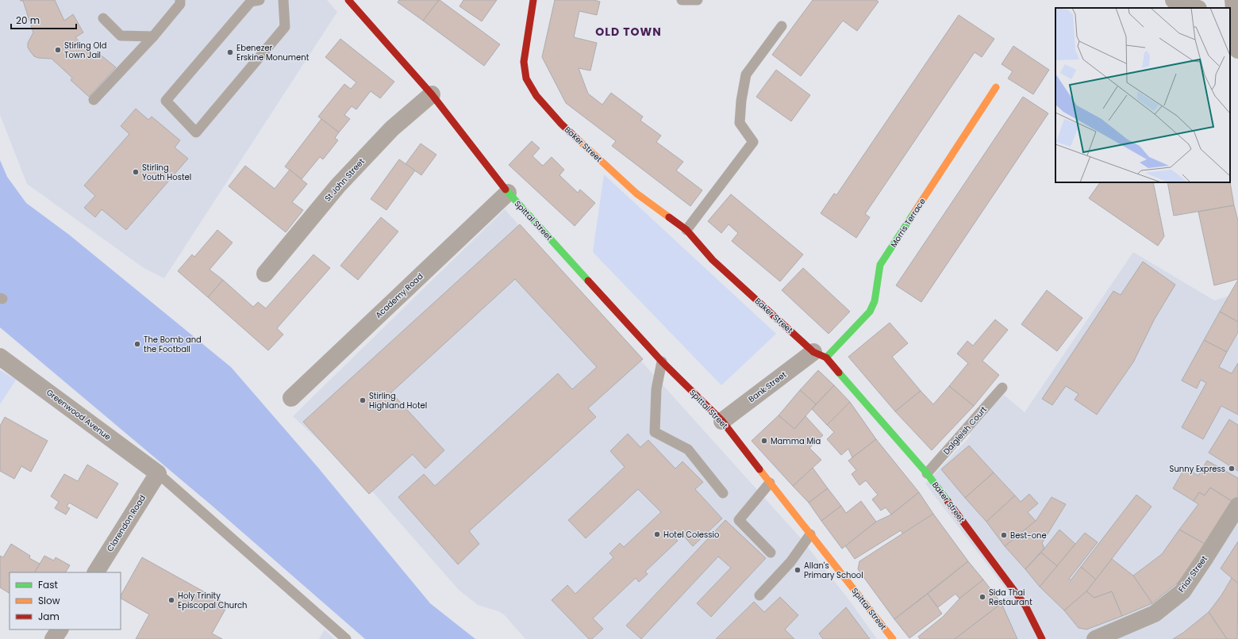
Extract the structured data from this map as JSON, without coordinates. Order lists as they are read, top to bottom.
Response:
{
  "streets": {
    "street": [
      "Baker Street",
      "St John Street",
      "Spittal Street",
      "Morris Terrace",
      "Academy Road",
      "Bank Street",
      "Greenwood Avenue",
      "Clarendon Road",
      "Friar Street"
    ],
    "lane": ["Dalgleish Court"]
  },
  "crossings": [
    ["Baker Street", "Morris Terrace"],
    ["Baker Street", "Bank Street"],
    ["Baker Street", "Dalgleish Court"],
    ["Spittal Street", "Academy Road"],
    ["Spittal Street", "Bank Street"],
    ["Morris Terrace", "Bank Street"],
    ["Greenwood Avenue", "Clarendon Road"]
  ],
  "districts": ["OLD TOWN"],
  "places": [
    "Stirling Old Town Jail",
    "Ebenezer Erskine Monument",
    "Stirling Youth Hostel",
    "The Bomb and the Football",
    "Stirling Highland Hotel",
    "Mamma Mia",
    "Sunny Express",
    "Hotel Colessio",
    "Best-one",
    "Allan's Primary School",
    "Sida Thai Restaurant",
    "Holy Trinity Episcopal Church"
  ],
  "legend": ["Fast", "Slow", "Jam"],
  "scale_bar": "20 m"
}
